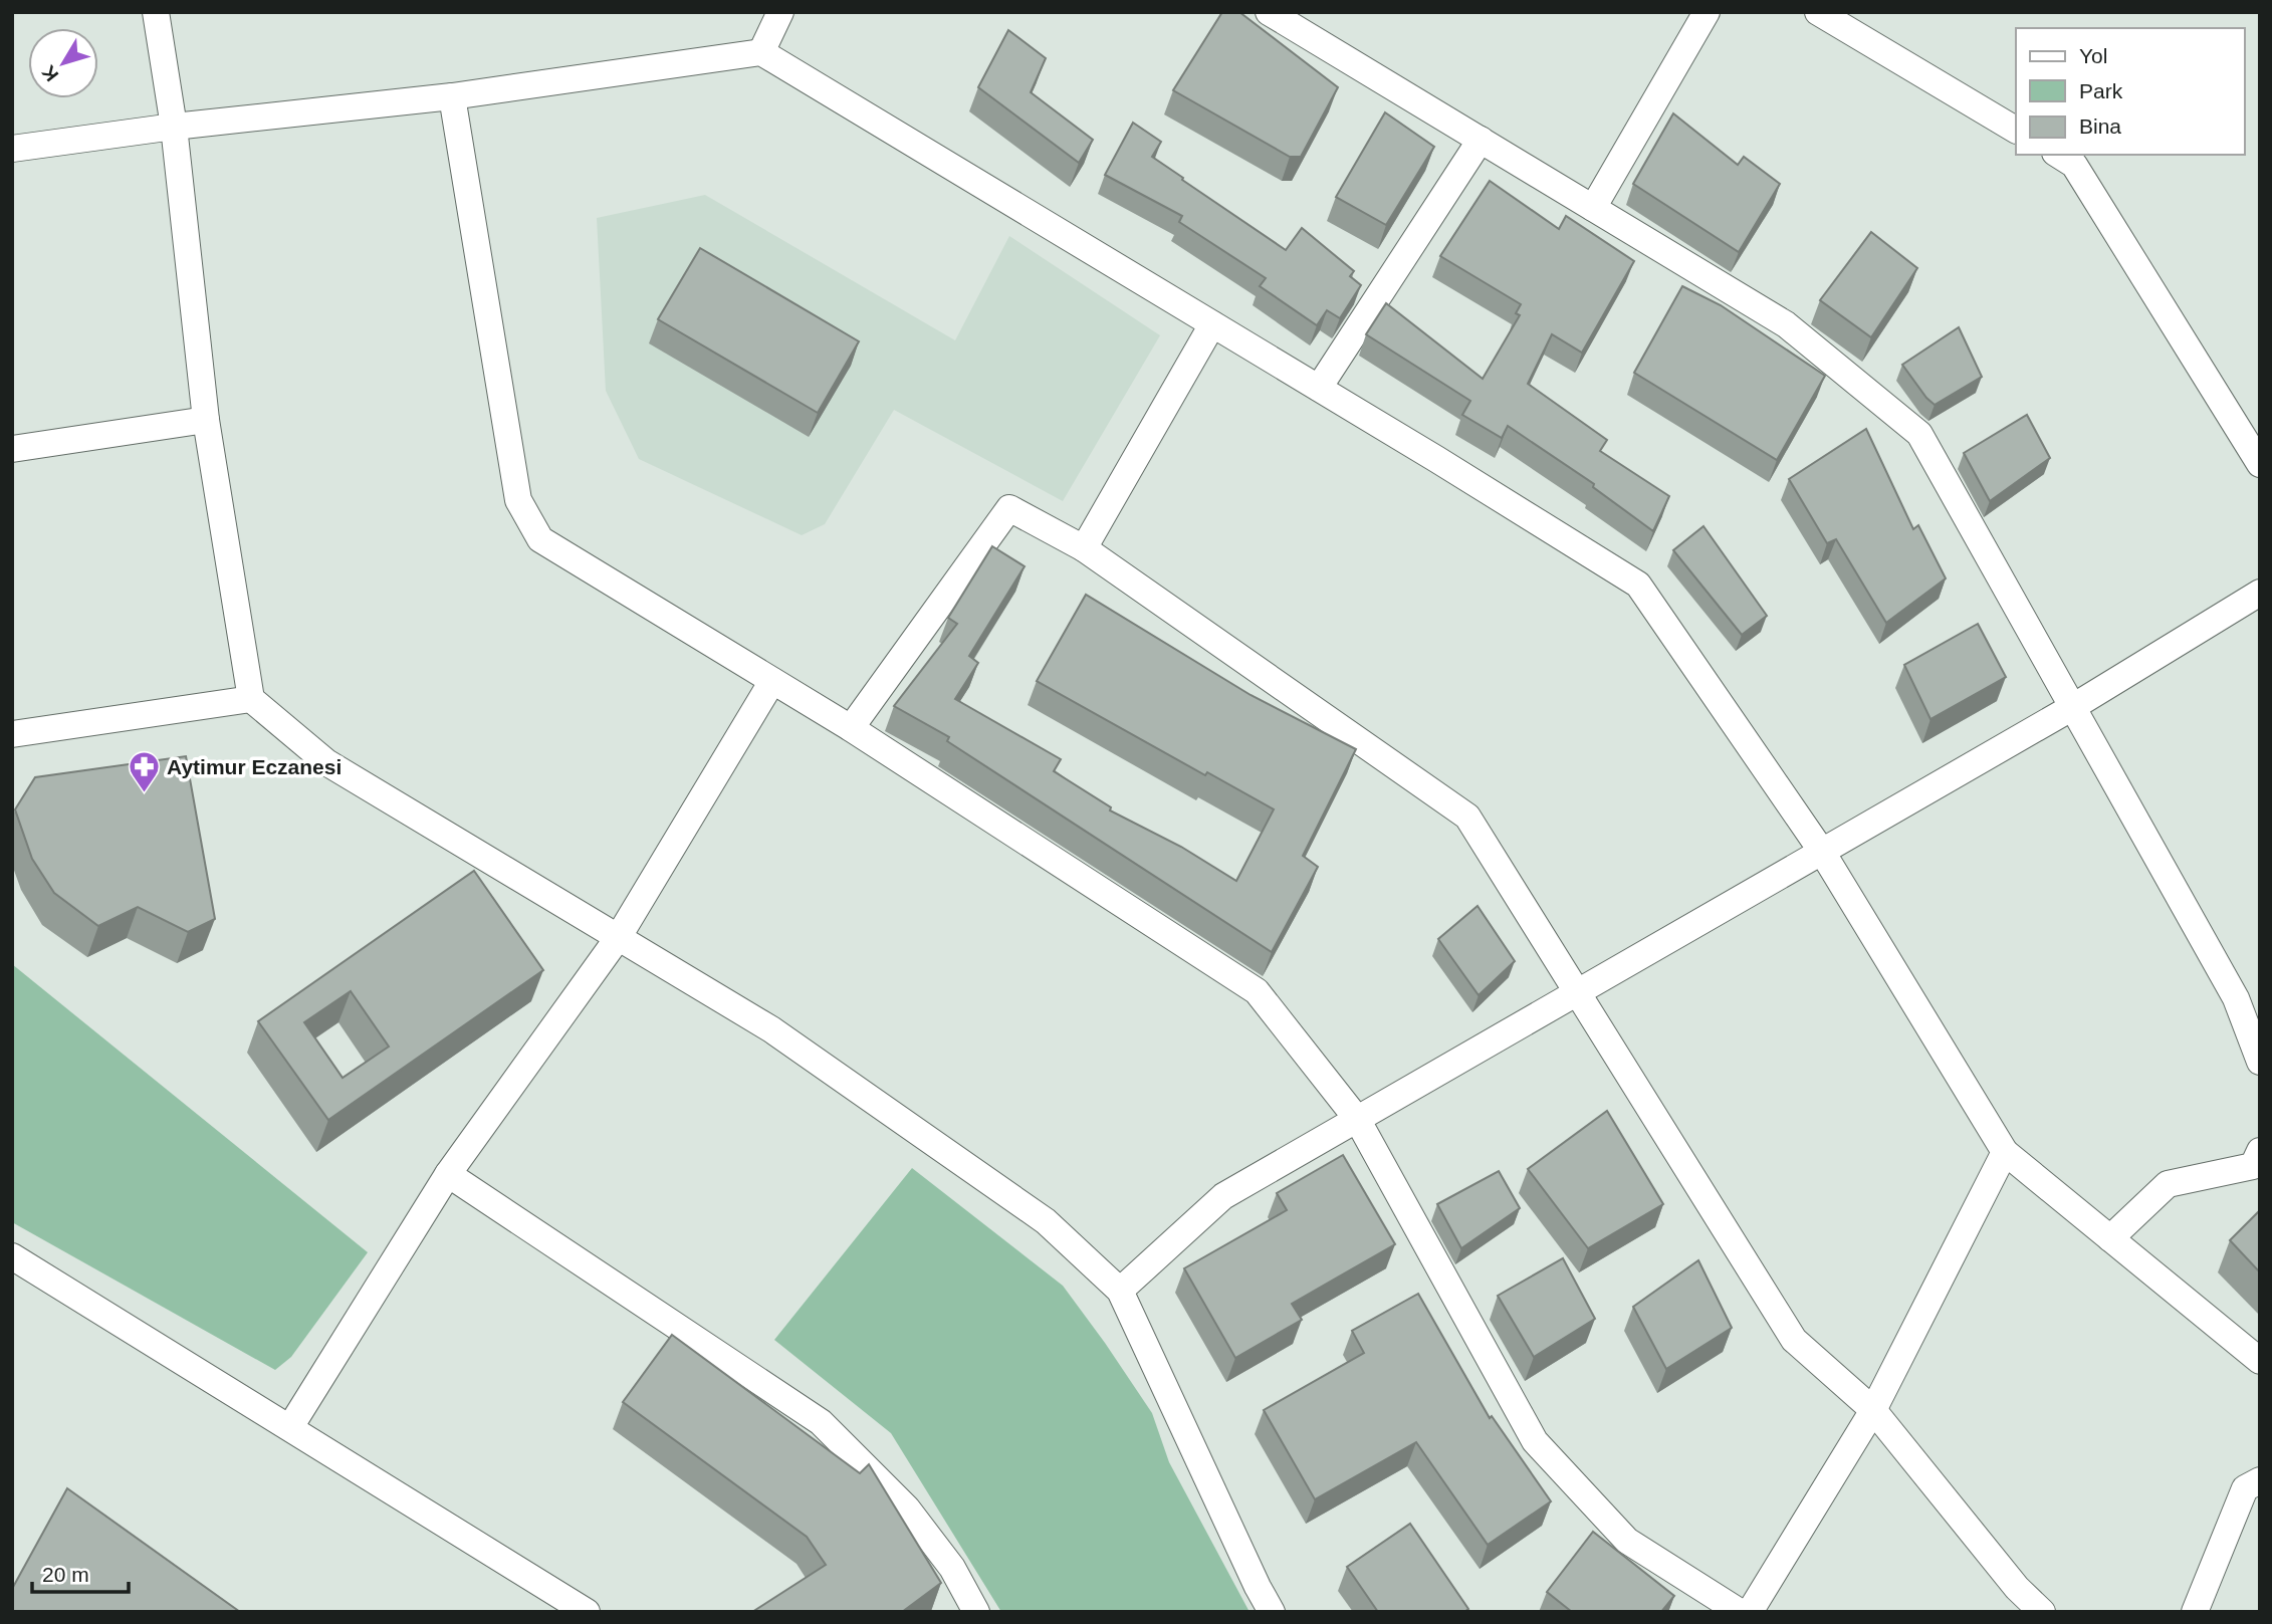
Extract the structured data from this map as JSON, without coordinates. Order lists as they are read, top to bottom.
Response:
{
  "places": {
    "pharmacy": ["Aytimur Eczanesi"]
  },
  "legend": ["Yol", "Park", "Bina"],
  "scale_bar": "20 m",
  "north": "bottom left"
}
